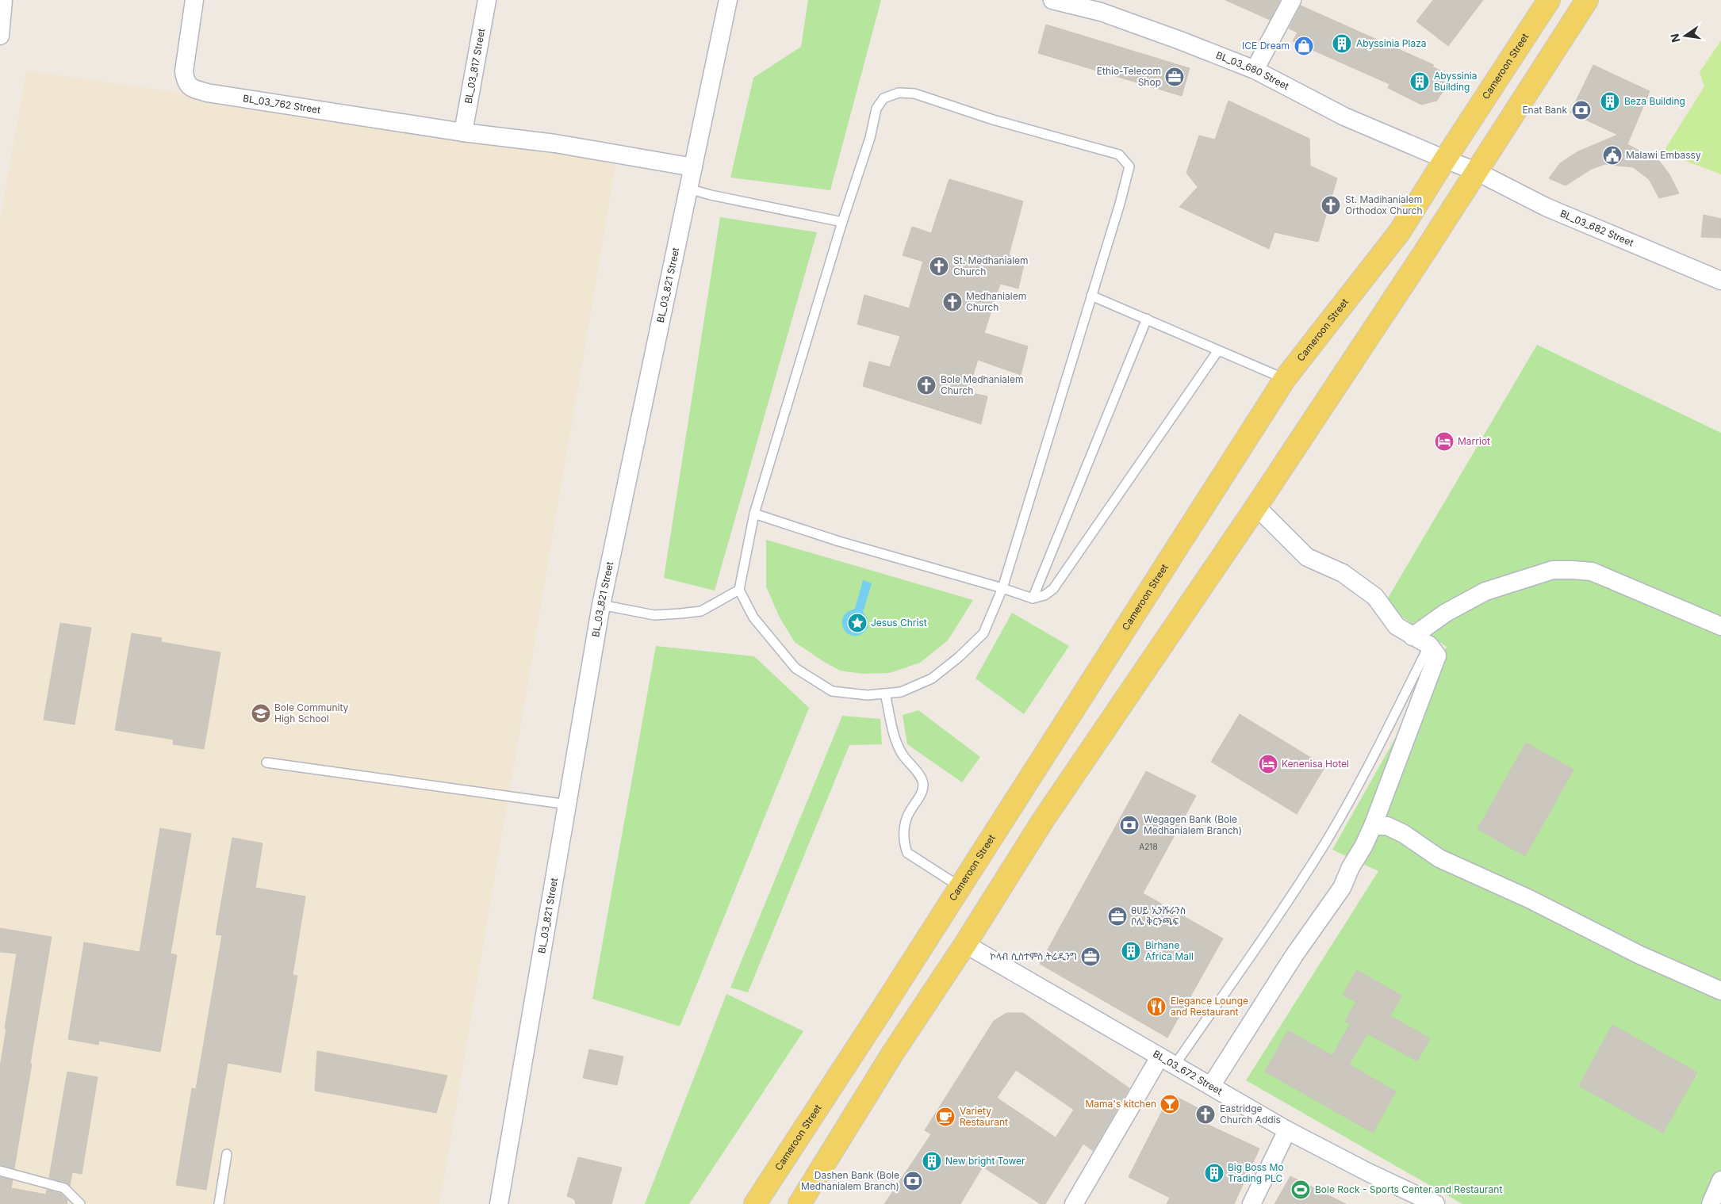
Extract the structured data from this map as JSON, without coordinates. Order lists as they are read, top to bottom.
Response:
{
  "streets": {
    "main road": ["Cameroon Street"],
    "street": [
      "BL_03_817 Street",
      "BL_03_680 Street",
      "BL_03_762 Street",
      "BL_03_682 Street",
      "BL_03_821 Street",
      "BL_03_672 Street"
    ]
  },
  "crossings": [
    ["BL_03_817 Street", "BL_03_762 Street"],
    ["Cameroon Street", "BL_03_680 Street"],
    ["BL_03_680 Street", "BL_03_682 Street"]
  ],
  "places": {
    "building": [
      "Abyssinia Plaza",
      "Abyssinia Building",
      "Beza Building",
      "Birhane Africa Mall",
      "New bright Tower",
      "Big Boss Mo Trading PLC"
    ],
    "shop": ["ICE Dream"],
    "office": ["Ethio-Telecom Shop", "ፀሀይ ኢንሹራንስ ቦሌ ቅርንጫፍ", "ኮላብ ሲስተምስ ትሬዲንግ"],
    "bank": ["Enat Bank", "Wegagen Bank (Bole Medhanialem Branch)", "Dashen Bank (Bole Medhanialem Branch)"],
    "public building": ["Malawi Embassy"],
    "church": [
      "St. Madihanialem Orthodox Church",
      "St. Medhanialem Church",
      "Medhanialem Church",
      "Bole Medhanialem Church",
      "Eastridge Church Addis"
    ],
    "hotel": ["Marriot", "Kenenisa Hotel"],
    "place": ["Jesus Christ"],
    "school or university": ["Bole Community High School"],
    "restaurant": ["Elegance Lounge and Restaurant"],
    "bar": ["Mama's kitchen"],
    "cafe": ["Variety Restaurant"],
    "sports": ["Bole Rock - Sports Center and Restaurant"]
  },
  "house_numbers": ["A218"],
  "north": "left"
}
